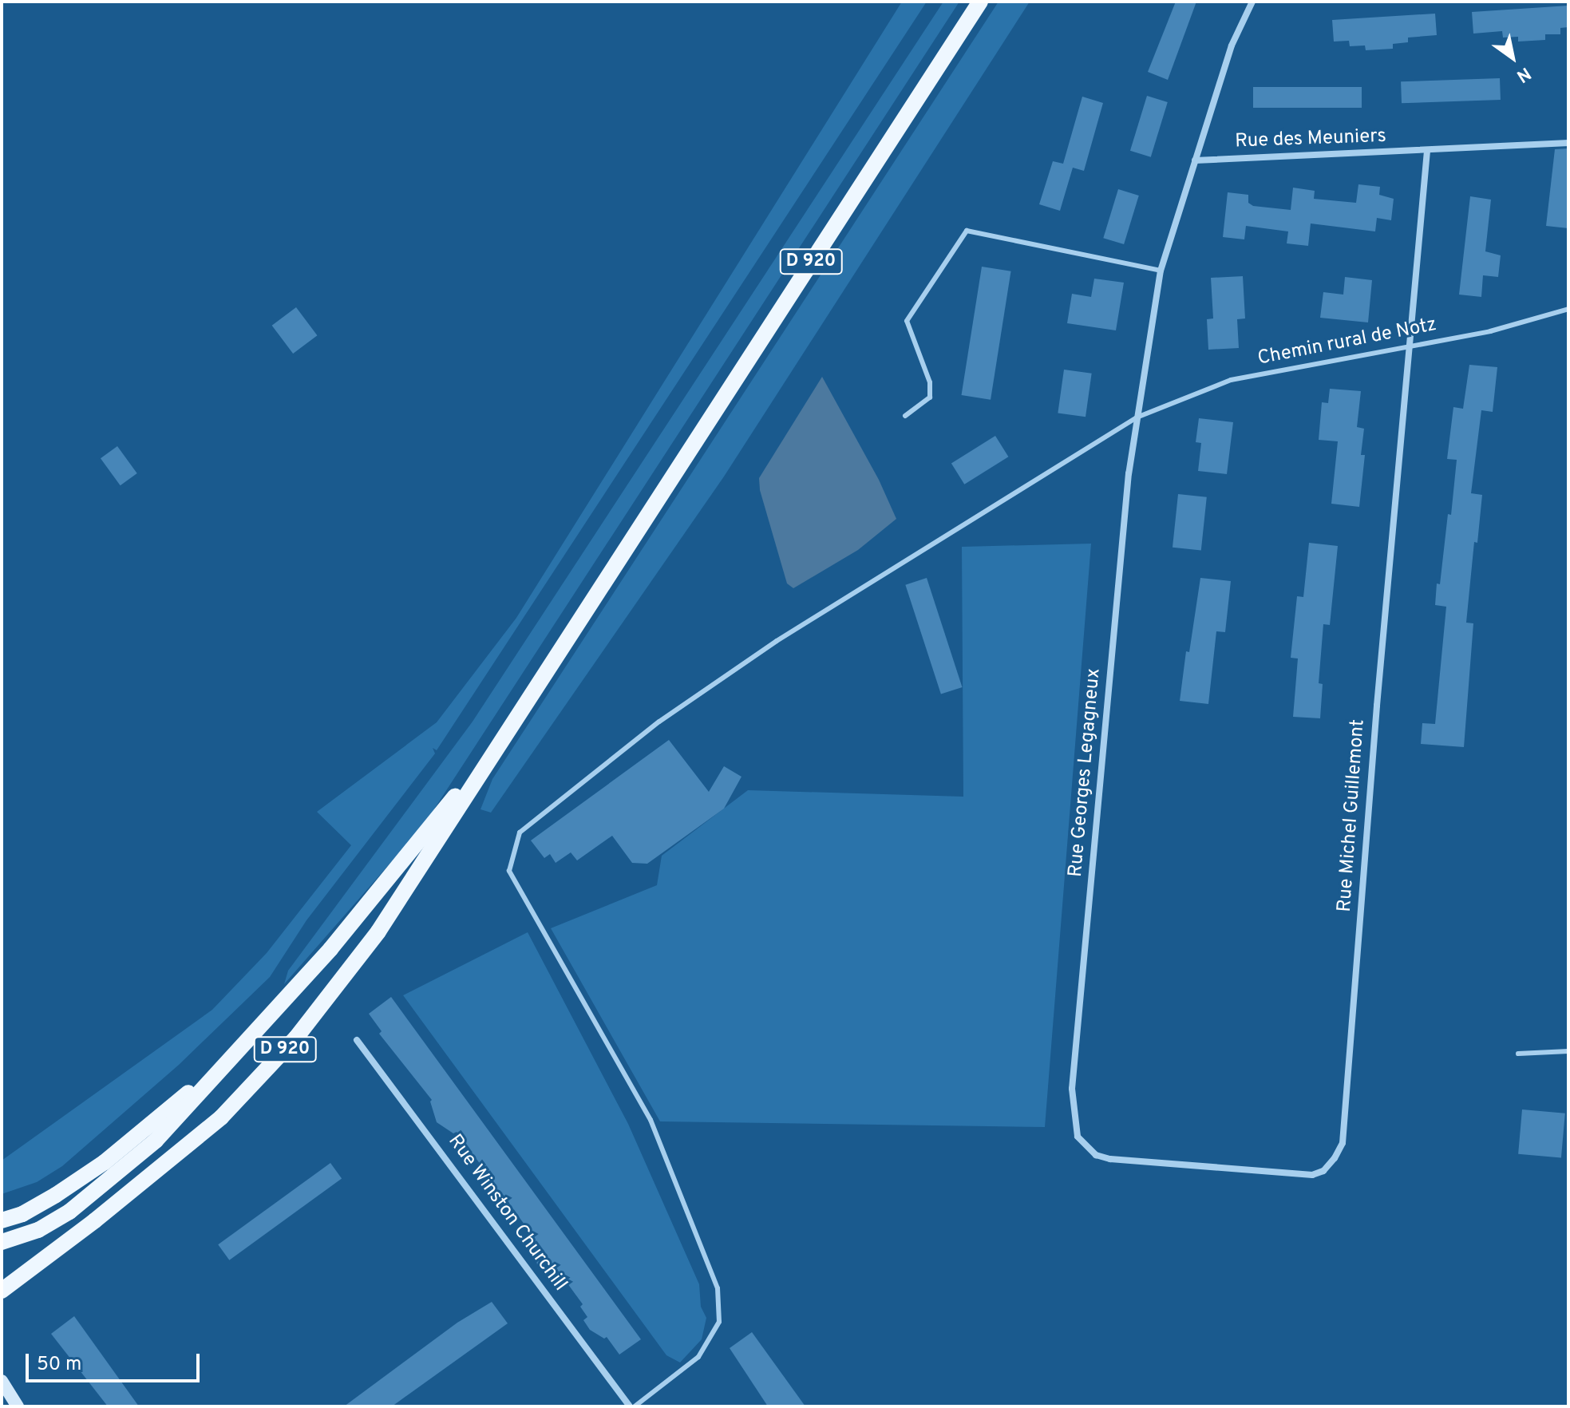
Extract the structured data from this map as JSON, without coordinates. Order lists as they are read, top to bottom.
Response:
{
  "streets": {
    "main road": ["D 920"],
    "street": [
      "Rue des Meuniers",
      "Rue Georges Legagneux",
      "Rue Michel Guillemont",
      "Rue Winston Churchill"
    ],
    "lane": ["Chemin rural de Notz"]
  },
  "crossings": [
    ["Chemin rural de Notz", "Rue Georges Legagneux"],
    ["Chemin rural de Notz", "Rue Michel Guillemont"],
    ["Chemin rural de Notz", "Rue Winston Churchill"],
    ["Rue Georges Legagneux", "Rue Michel Guillemont"]
  ],
  "scale_bar": "50 m",
  "north": "bottom right"
}
